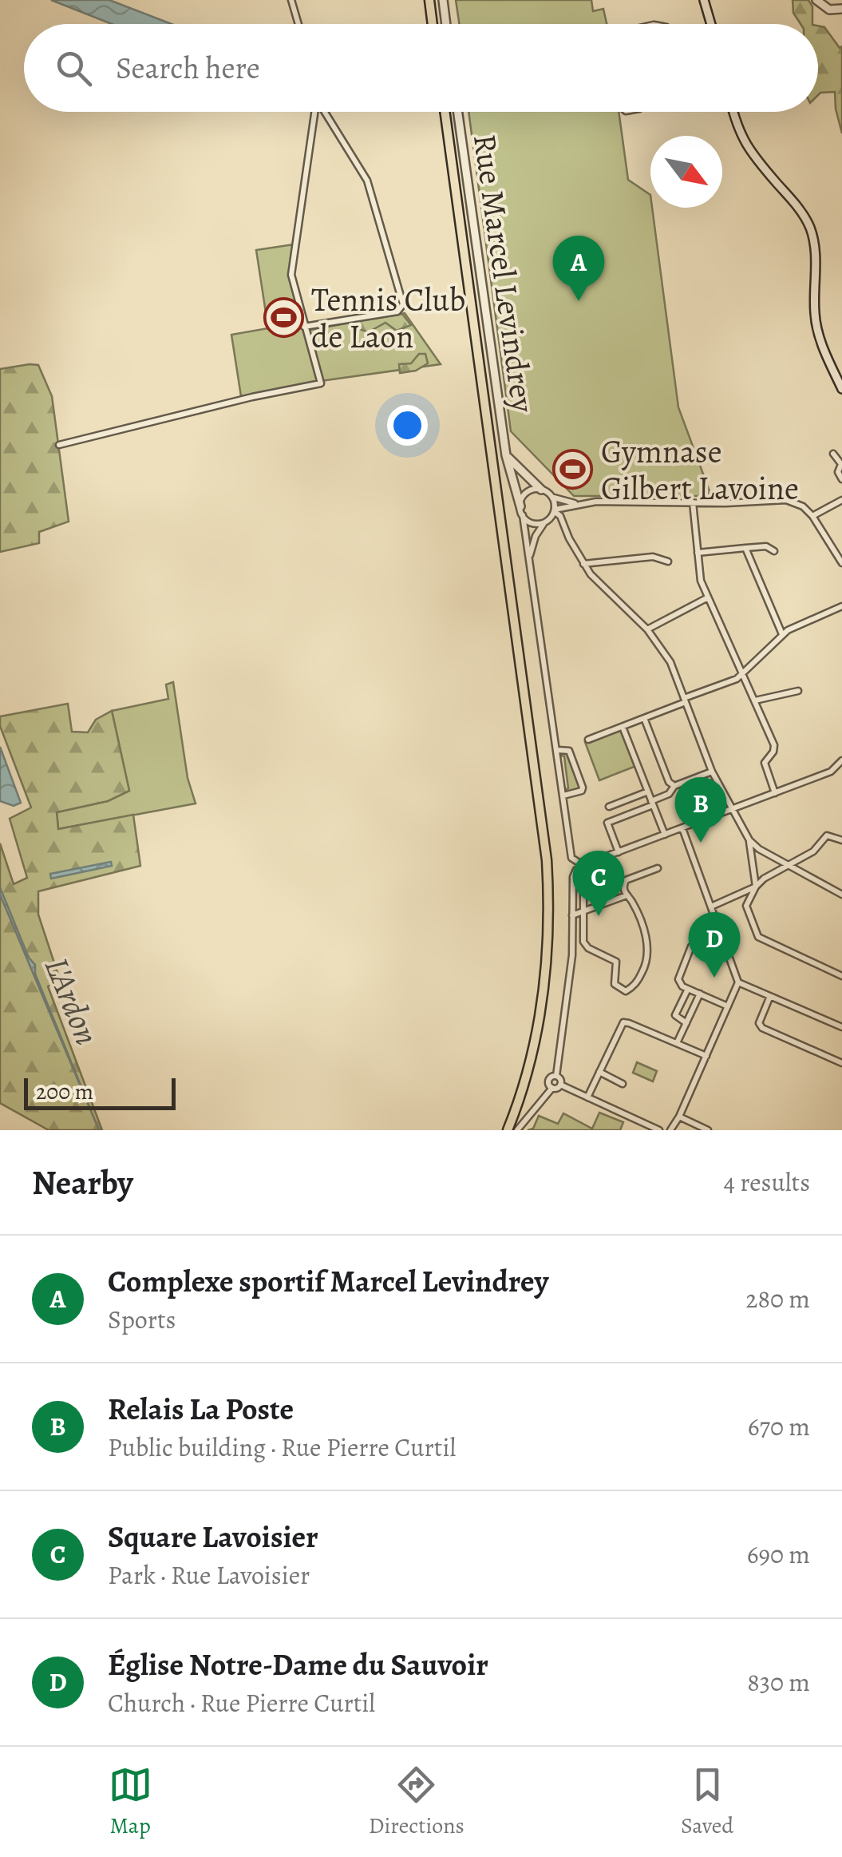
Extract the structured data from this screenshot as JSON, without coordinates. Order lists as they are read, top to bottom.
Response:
{
  "streets": {
    "street": ["Rue Marcel Levindrey"]
  },
  "water": ["L'Ardon"],
  "places": {
    "sports": ["Tennis Club de Laon", "Gymnase Gilbert Lavoine"]
  },
  "scale_bar": "200 m",
  "north": "bottom right",
  "page": {
    "search": "Search here",
    "pins": [
      "A",
      "B",
      "C",
      "D"
    ],
    "scale": "200 m",
    "heading": ["Nearby", "4 results"],
    "list": [
      {
        "mark": "A",
        "name": "Complexe sportif Marcel Levindrey",
        "note": "Sports",
        "value": "280 m"
      },
      {
        "mark": "B",
        "name": "Relais La Poste",
        "note": "Public building · Rue Pierre Curtil",
        "value": "670 m"
      },
      {
        "mark": "C",
        "name": "Square Lavoisier",
        "note": "Park · Rue Lavoisier",
        "value": "690 m"
      },
      {
        "mark": "D",
        "name": "Église Notre-Dame du Sauvoir",
        "note": "Church · Rue Pierre Curtil",
        "value": "830 m"
      }
    ],
    "nav": ["Map", "Directions", "Saved"]
  }
}
